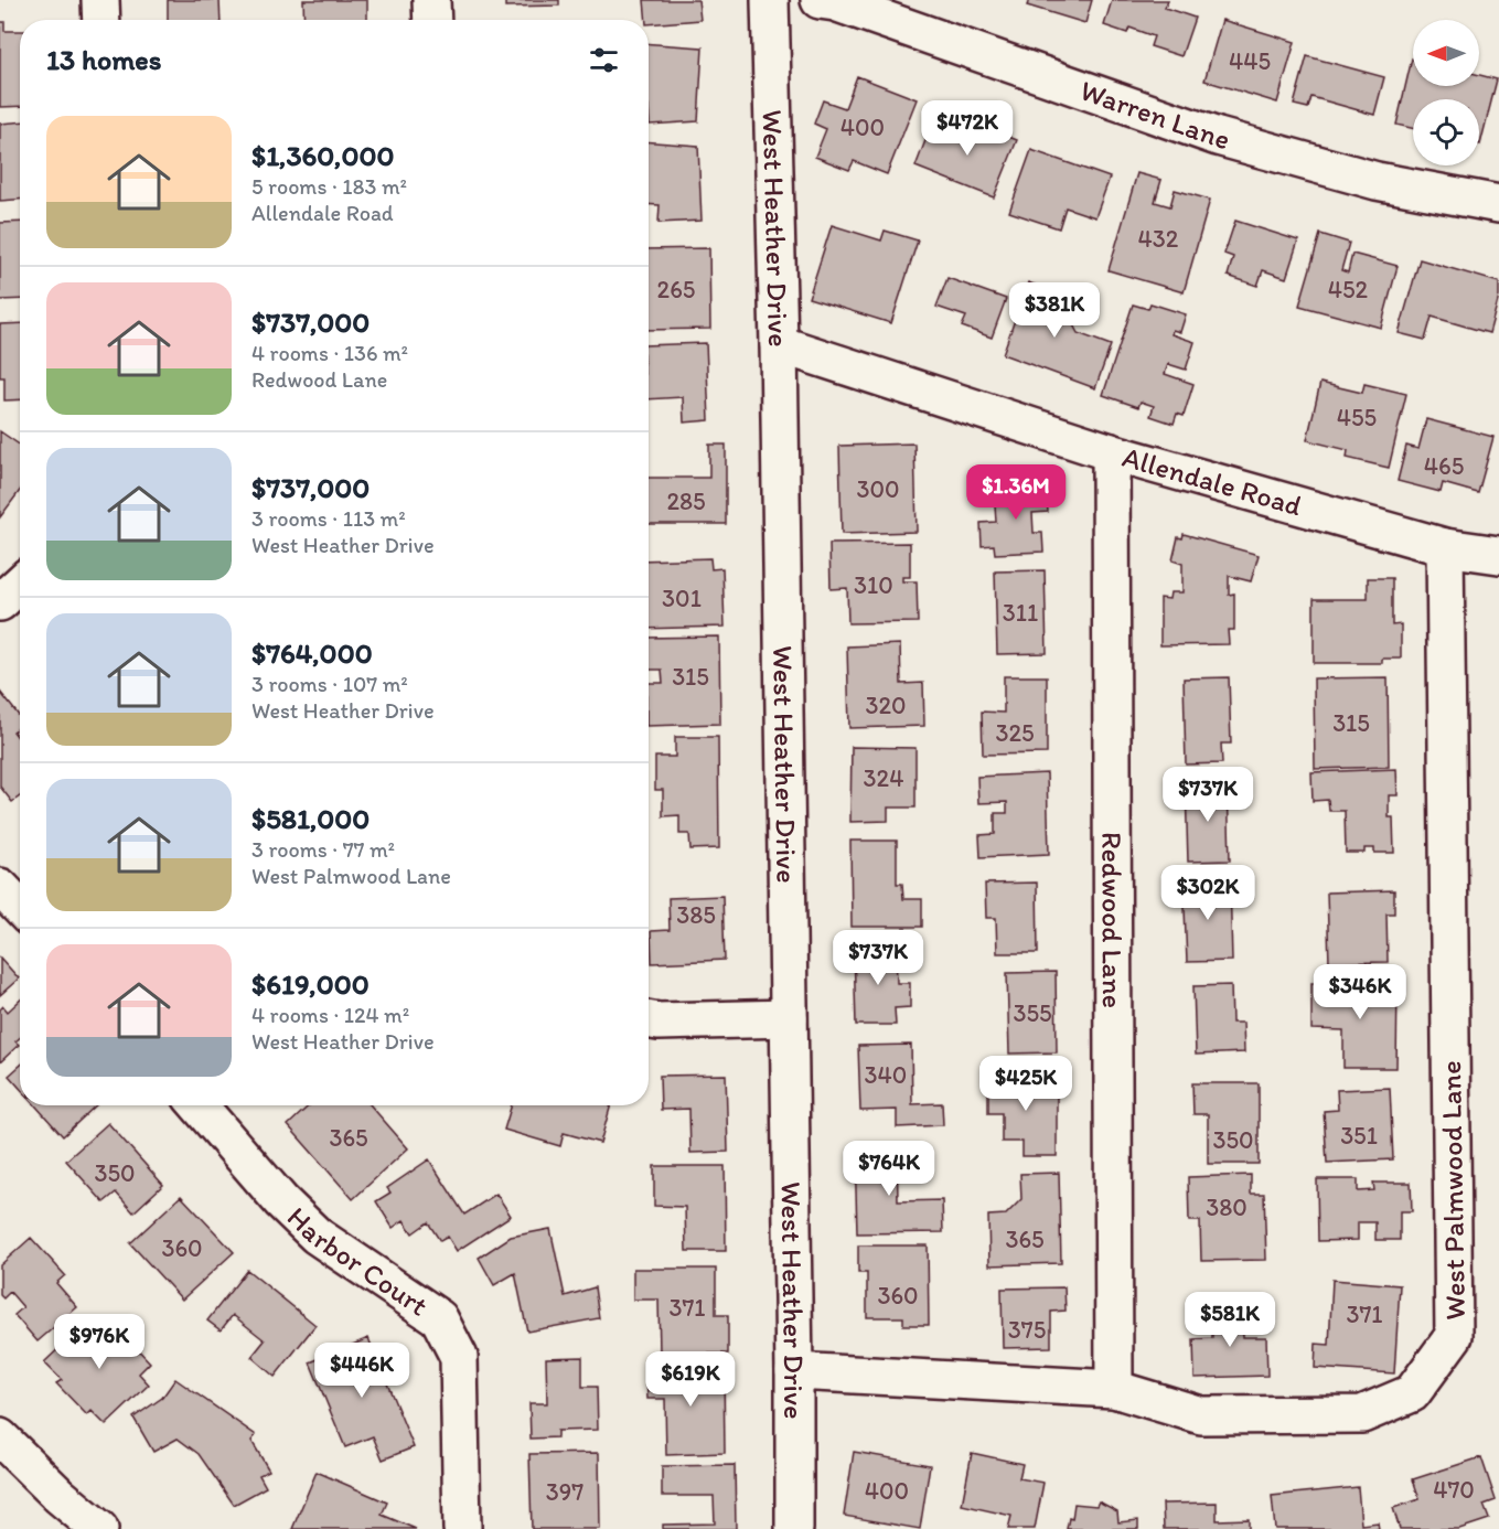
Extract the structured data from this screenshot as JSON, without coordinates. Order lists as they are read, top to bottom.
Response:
{
  "streets": {
    "street": [
      "Warren Lane",
      "West Heather Drive",
      "Allendale Road",
      "Redwood Lane",
      "West Palmwood Lane",
      "Harbor Court"
    ]
  },
  "crossings": [
    ["West Heather Drive", "Allendale Road"],
    ["West Heather Drive", "West Palmwood Lane"],
    ["Allendale Road", "Redwood Lane"],
    ["Allendale Road", "West Palmwood Lane"],
    ["Redwood Lane", "West Palmwood Lane"]
  ],
  "house_numbers": [
    "445",
    "400",
    "432",
    "265",
    "452",
    "455",
    "465",
    "300",
    "285",
    "310",
    "301",
    "311",
    "315",
    "320",
    "315",
    "325",
    "324",
    "385",
    "355",
    "340",
    "351",
    "365",
    "350",
    "350",
    "380",
    "365",
    "360",
    "360",
    "371",
    "371",
    "375",
    "470",
    "400",
    "397"
  ],
  "north": "left",
  "page": {
    "heading": "13 homes",
    "list": [
      {
        "name": "$1,360,000",
        "note": "5 rooms · 183 m² · Allendale Road"
      },
      {
        "name": "$737,000",
        "note": "4 rooms · 136 m² · Redwood Lane"
      },
      {
        "name": "$737,000",
        "note": "3 rooms · 113 m² · West Heather Drive"
      },
      {
        "name": "$764,000",
        "note": "3 rooms · 107 m² · West Heather Drive"
      },
      {
        "name": "$581,000",
        "note": "3 rooms · 77 m² · West Palmwood Lane"
      },
      {
        "name": "$619,000",
        "note": "4 rooms · 124 m² · West Heather Drive"
      }
    ],
    "price": [
      "$472K",
      "$381K",
      "$1.36M",
      "$737K",
      "$302K",
      "$737K",
      "$346K",
      "$425K",
      "$764K",
      "$581K",
      "$976K",
      "$446K",
      "$619K"
    ]
  }
}
